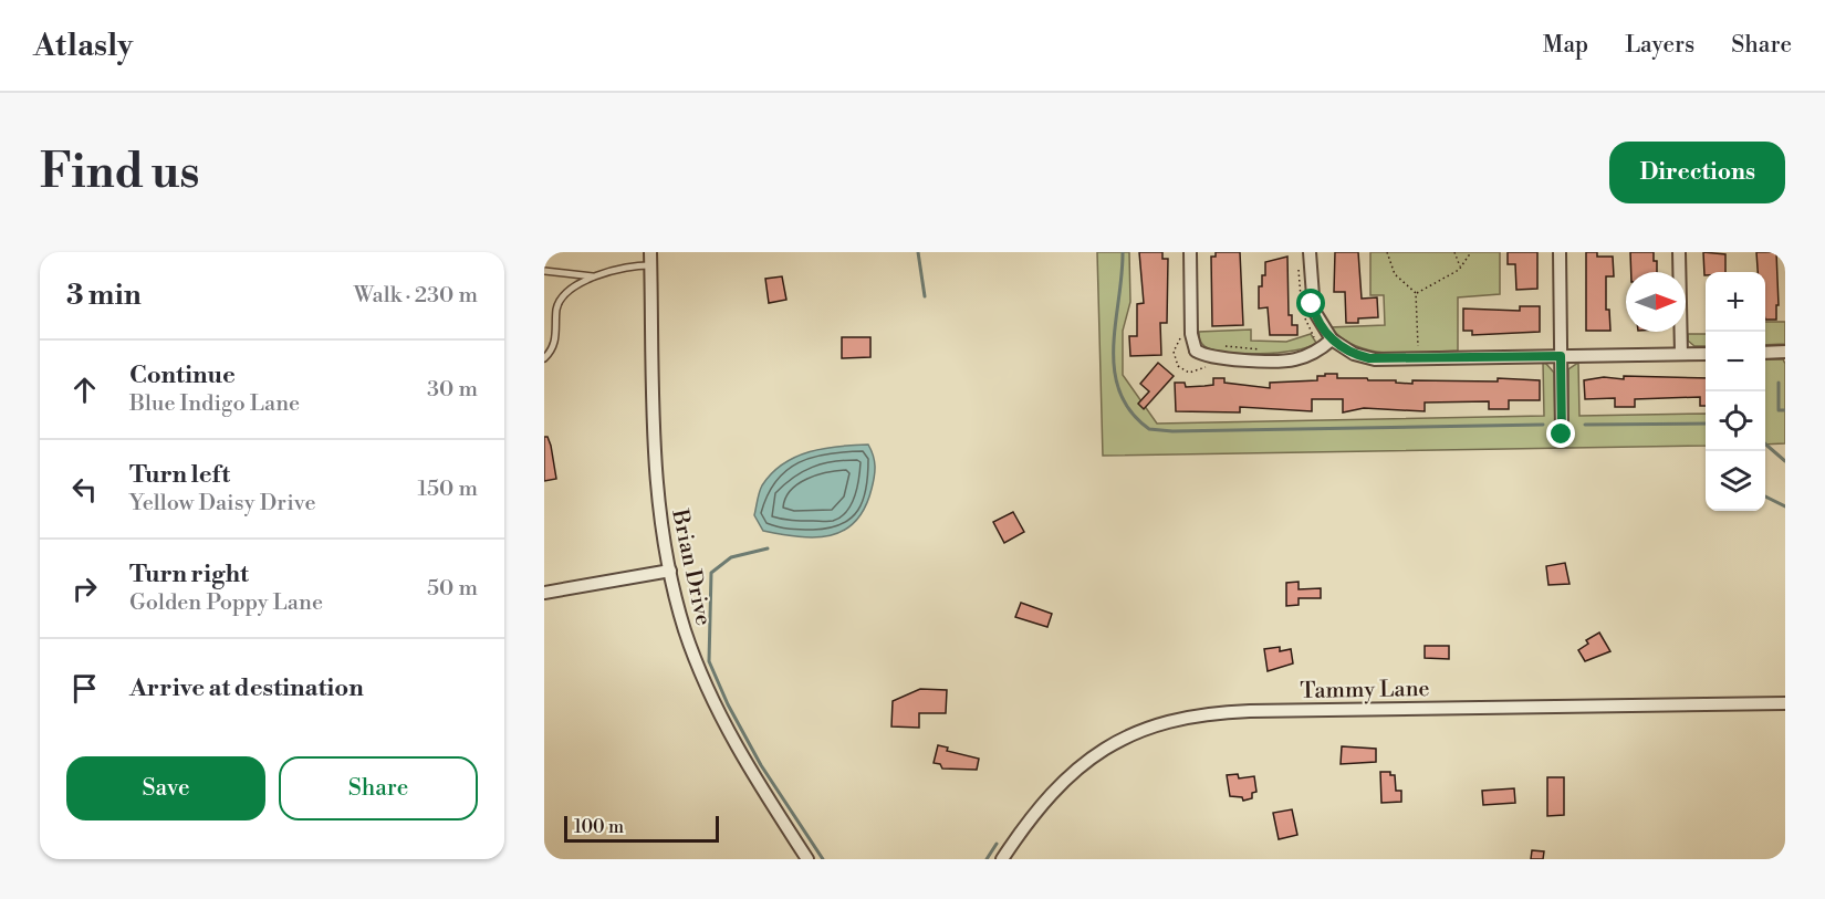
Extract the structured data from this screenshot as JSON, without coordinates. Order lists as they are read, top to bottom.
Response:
{
  "streets": {
    "street": ["Brian Drive", "Tammy Lane"]
  },
  "scale_bar": "100 m",
  "north": "right",
  "page": {
    "header": "Atlasly",
    "nav": ["Map", "Layers", "Share"],
    "buttons": [
      "Directions",
      ["Save", "Share"]
    ],
    "title": "Find us",
    "heading": ["3 min", "Walk · 230 m"],
    "map_buttons": ["+", "−"],
    "list": [
      ["Continue", "Blue Indigo Lane", "30 m"],
      ["Turn left", "Yellow Daisy Drive", "150 m"],
      ["Turn right", "Golden Poppy Lane", "50 m"],
      "Arrive at destination"
    ],
    "scale": "100 m"
  }
}
